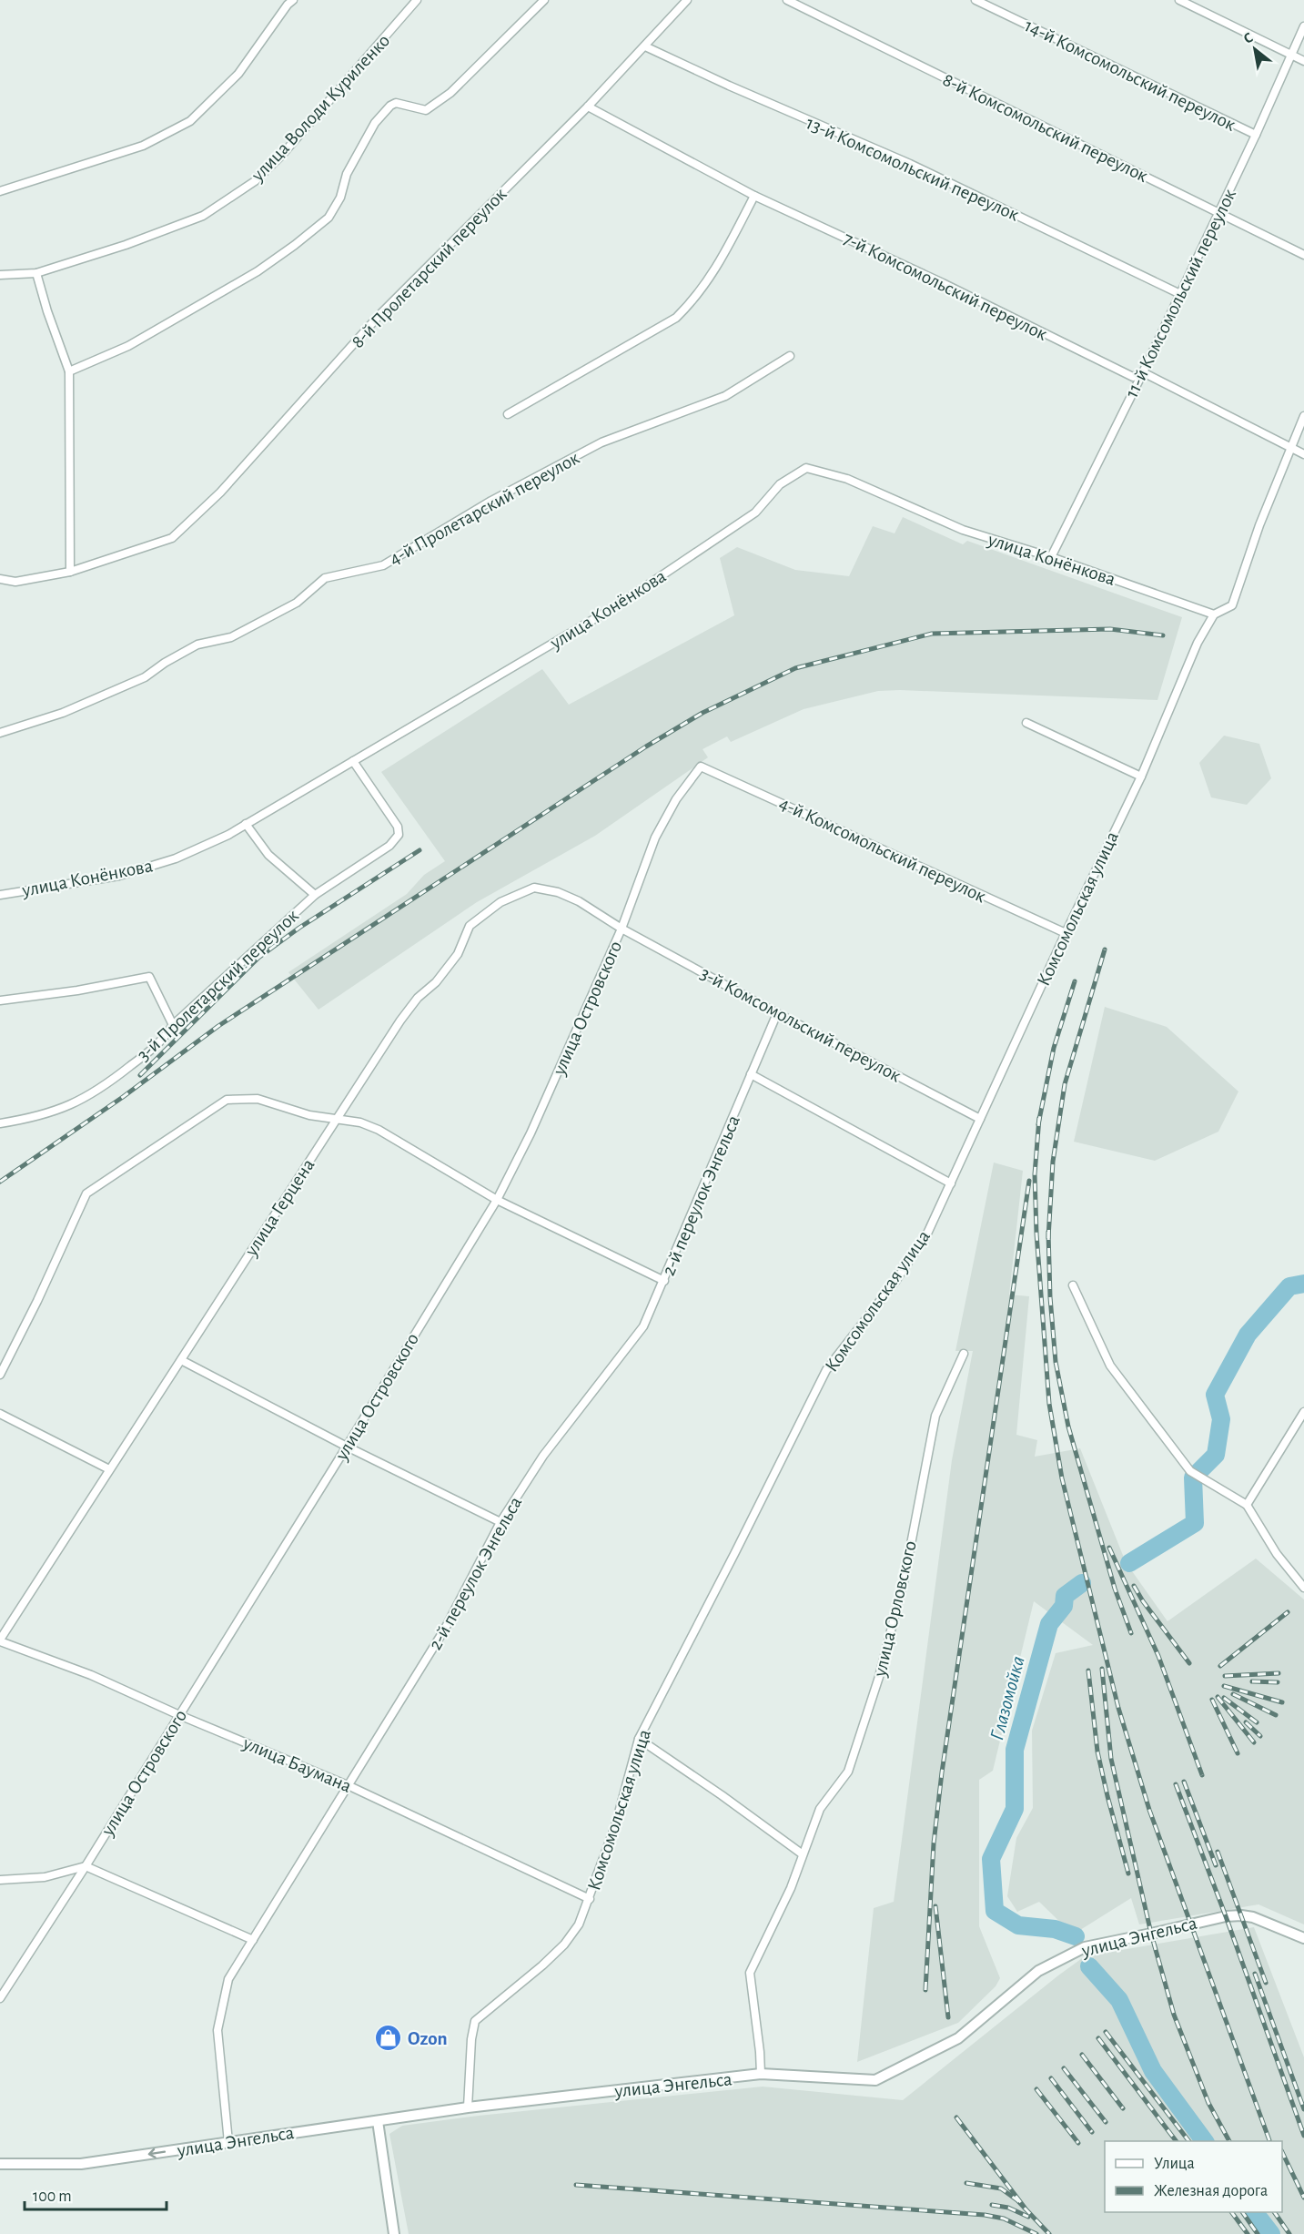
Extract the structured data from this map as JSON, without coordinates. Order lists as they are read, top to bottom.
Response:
{
  "streets": {
    "street": [
      "14-й Комсомольский переулок",
      "улица Володи Куриленко",
      "8-й Комсомольский переулок",
      "13-й Комсомольский переулок",
      "8-й Пролетарский переулок",
      "7-й Комсомольский переулок",
      "11-й Комсомольский переулок",
      "4-й Пролетарский переулок",
      "улица Конёнкова",
      "4-й Комсомольский переулок",
      "Комсомольская улица",
      "3-й Пролетарский переулок",
      "улица Островского",
      "3-й Комсомольский переулок",
      "2-й переулок Энгельса",
      "улица Герцена",
      "улица Орловского",
      "улица Баумана",
      "улица Энгельса"
    ]
  },
  "crossings": [
    ["14-й Комсомольский переулок", "11-й Комсомольский переулок"],
    ["8-й Комсомольский переулок", "11-й Комсомольский переулок"],
    ["13-й Комсомольский переулок", "8-й Пролетарский переулок"],
    ["13-й Комсомольский переулок", "11-й Комсомольский переулок"],
    ["8-й Пролетарский переулок", "7-й Комсомольский переулок"],
    ["7-й Комсомольский переулок", "11-й Комсомольский переулок"],
    ["7-й Комсомольский переулок", "Комсомольская улица"],
    ["11-й Комсомольский переулок", "улица Конёнкова"],
    ["улица Конёнкова", "Комсомольская улица"],
    ["улица Конёнкова", "3-й Пролетарский переулок"],
    ["4-й Комсомольский переулок", "Комсомольская улица"],
    ["4-й Комсомольский переулок", "улица Островского"],
    ["Комсомольская улица", "3-й Комсомольский переулок"],
    ["Комсомольская улица", "улица Баумана"],
    ["Комсомольская улица", "улица Энгельса"],
    ["улица Островского", "3-й Комсомольский переулок"],
    ["улица Островского", "улица Герцена"],
    ["улица Островского", "улица Баумана"],
    ["3-й Комсомольский переулок", "2-й переулок Энгельса"],
    ["3-й Комсомольский переулок", "улица Герцена"],
    ["2-й переулок Энгельса", "улица Баумана"],
    ["2-й переулок Энгельса", "улица Энгельса"],
    ["улица Герцена", "улица Баумана"],
    ["улица Орловского", "улица Энгельса"]
  ],
  "water": ["Глазомойка"],
  "places": {
    "shop": ["Ozon"]
  },
  "legend": ["Улица", "Железная дорога"],
  "scale_bar": "100 m",
  "north": "top left"
}
